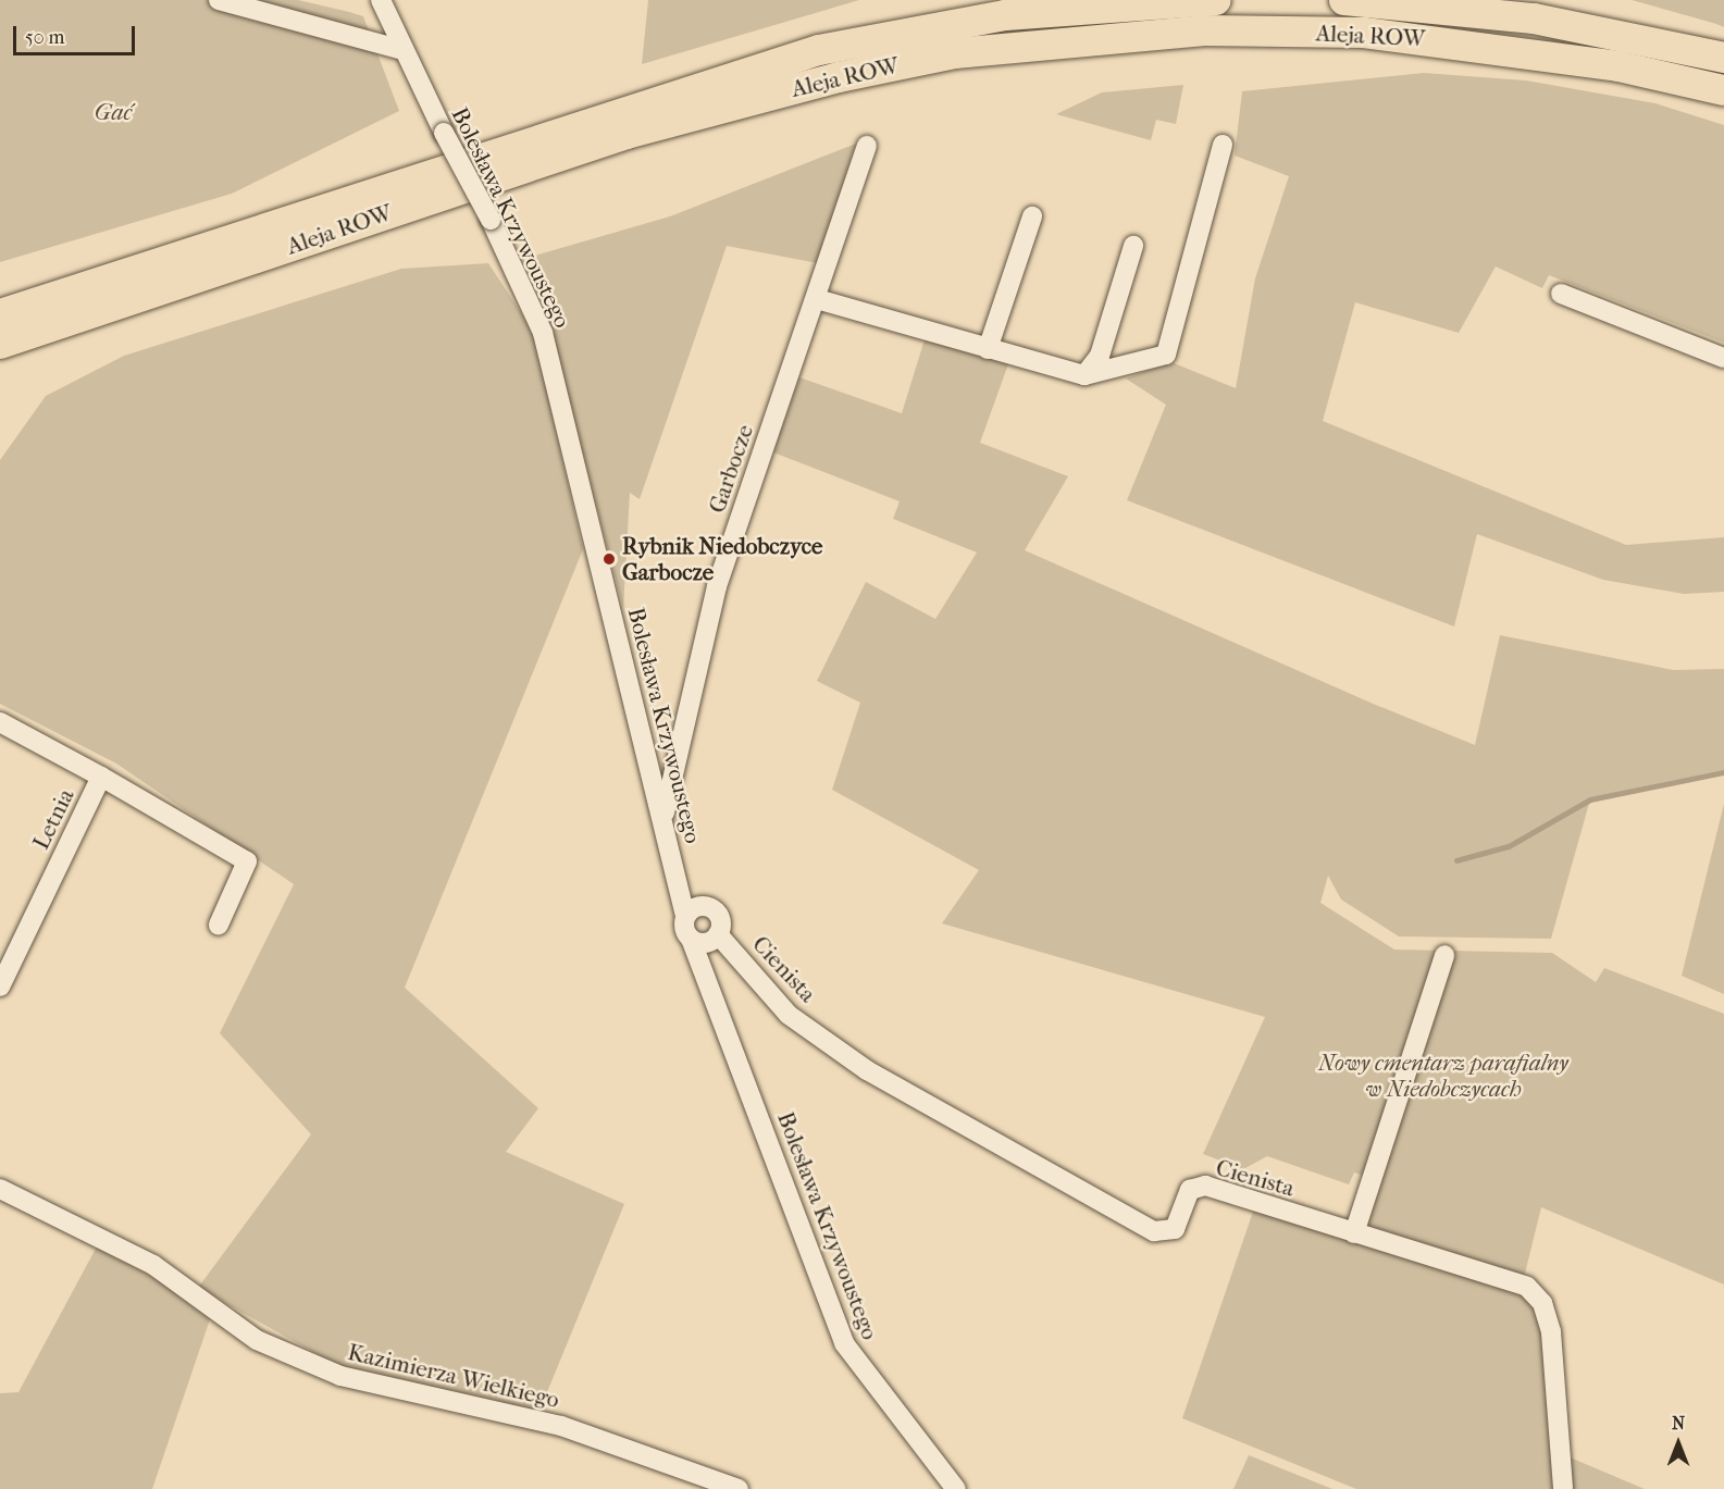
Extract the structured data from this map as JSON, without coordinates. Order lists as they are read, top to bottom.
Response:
{
  "streets": {
    "main road": ["Aleja ROW"],
    "street": [
      "Bolesława Krzywoustego",
      "Garbocze",
      "Letnia",
      "Cienista",
      "Kazimierza Wielkiego"
    ]
  },
  "crossings": [
    ["Bolesława Krzywoustego", "Garbocze"],
    ["Bolesława Krzywoustego", "Cienista"]
  ],
  "parks": ["Gać", "Nowy cmentarz parafialny w Niedobczycach"],
  "places": ["Rybnik Niedobczyce Garbocze"],
  "scale_bar": "50 m",
  "north": "top"
}
